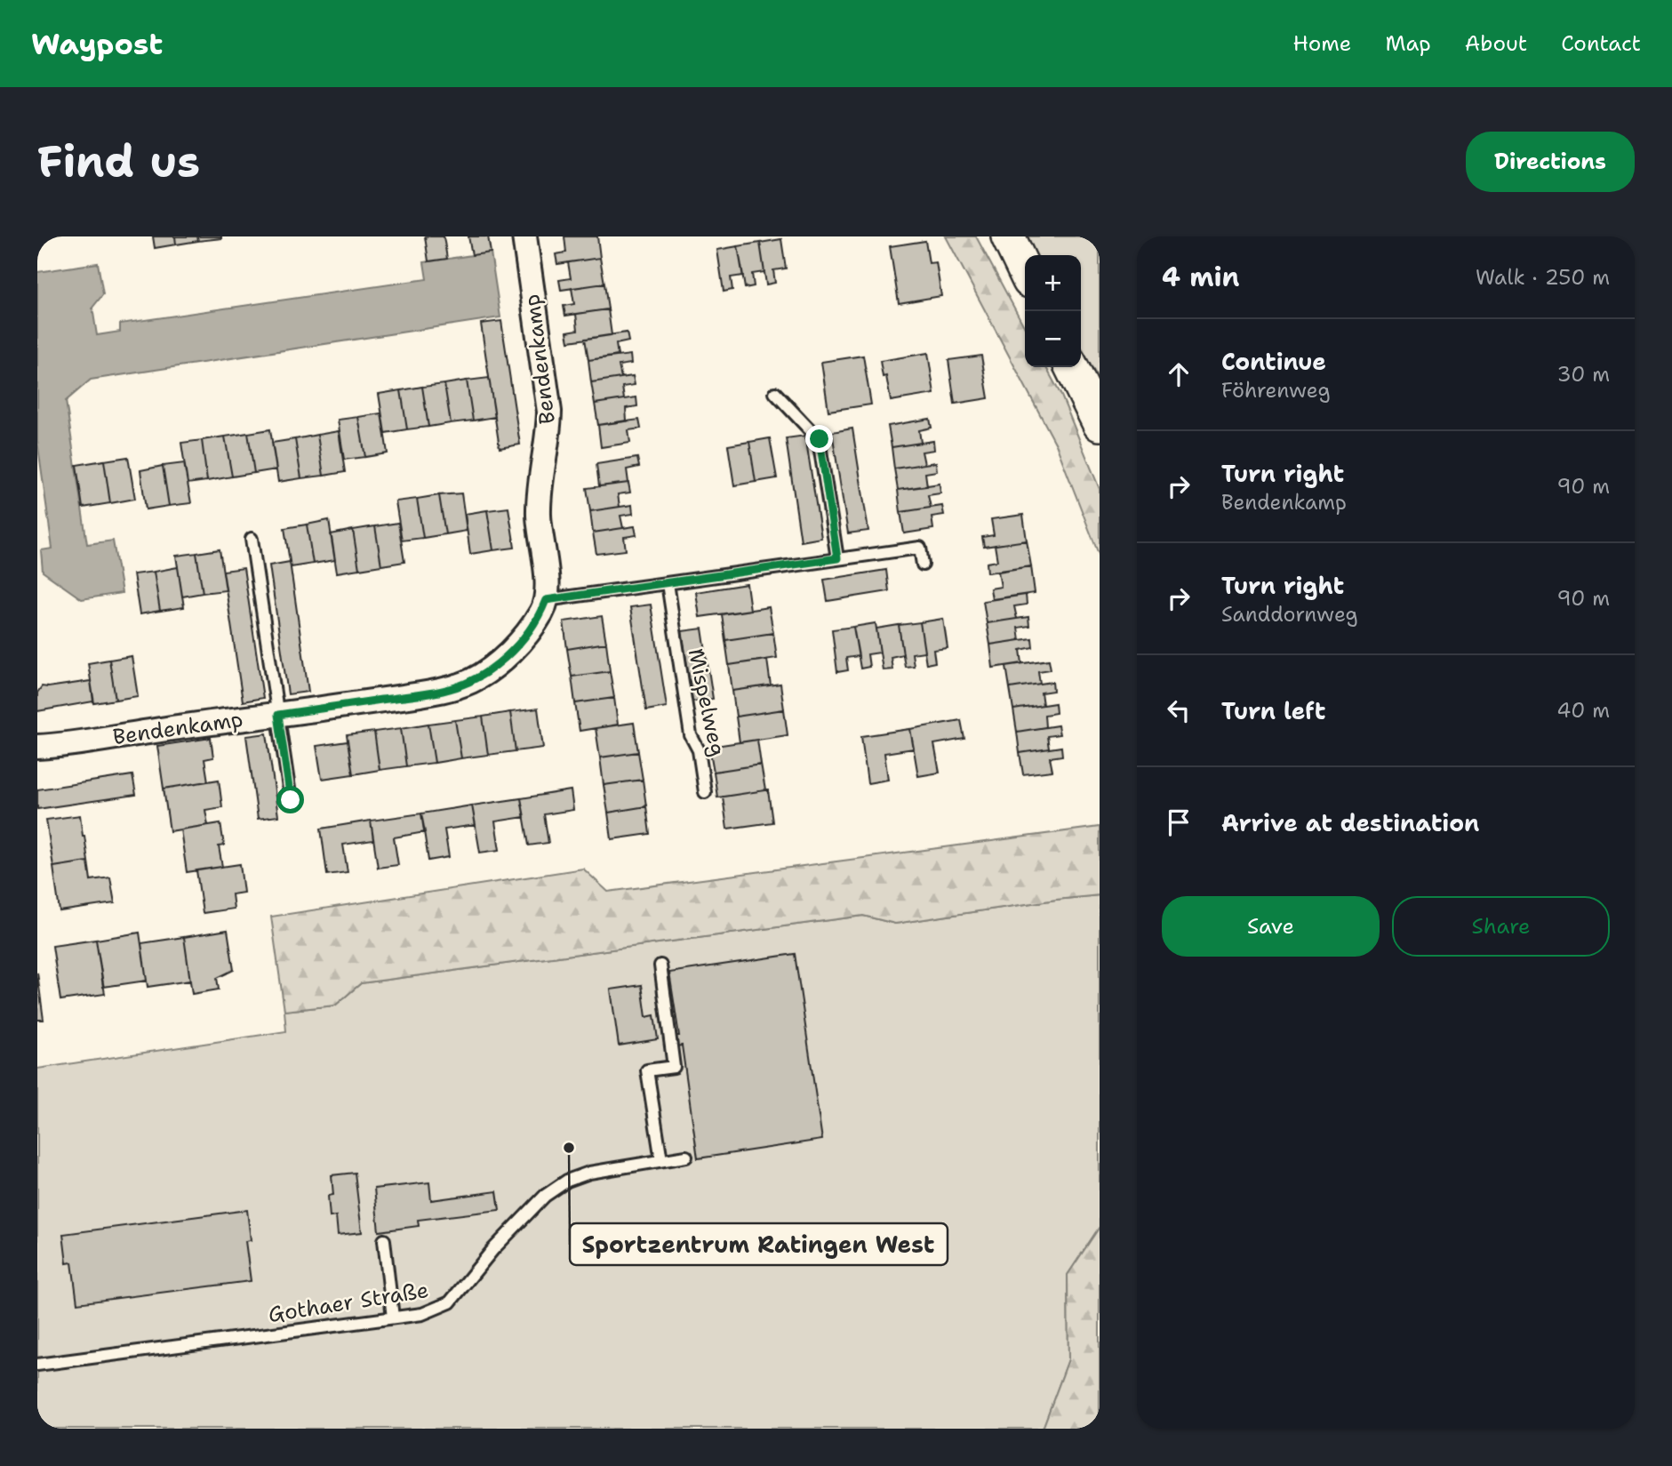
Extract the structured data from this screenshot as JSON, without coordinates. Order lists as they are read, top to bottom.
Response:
{
  "streets": {
    "street": ["Bendenkamp"],
    "lane": ["Mispelweg", "Gothaer Straße"]
  },
  "places": ["Sportzentrum Ratingen West"],
  "page": {
    "header": "Waypost",
    "nav": [
      "Home",
      "Map",
      "About",
      "Contact"
    ],
    "buttons": [
      "Directions",
      ["Save", "Share"]
    ],
    "title": "Find us",
    "heading": ["4 min", "Walk · 250 m"],
    "map_buttons": ["+", "−"],
    "list": [
      ["Continue", "Föhrenweg", "30 m"],
      ["Turn right", "Bendenkamp", "90 m"],
      ["Turn right", "Sanddornweg", "90 m"],
      ["Turn left", "40 m"],
      "Arrive at destination"
    ]
  }
}
